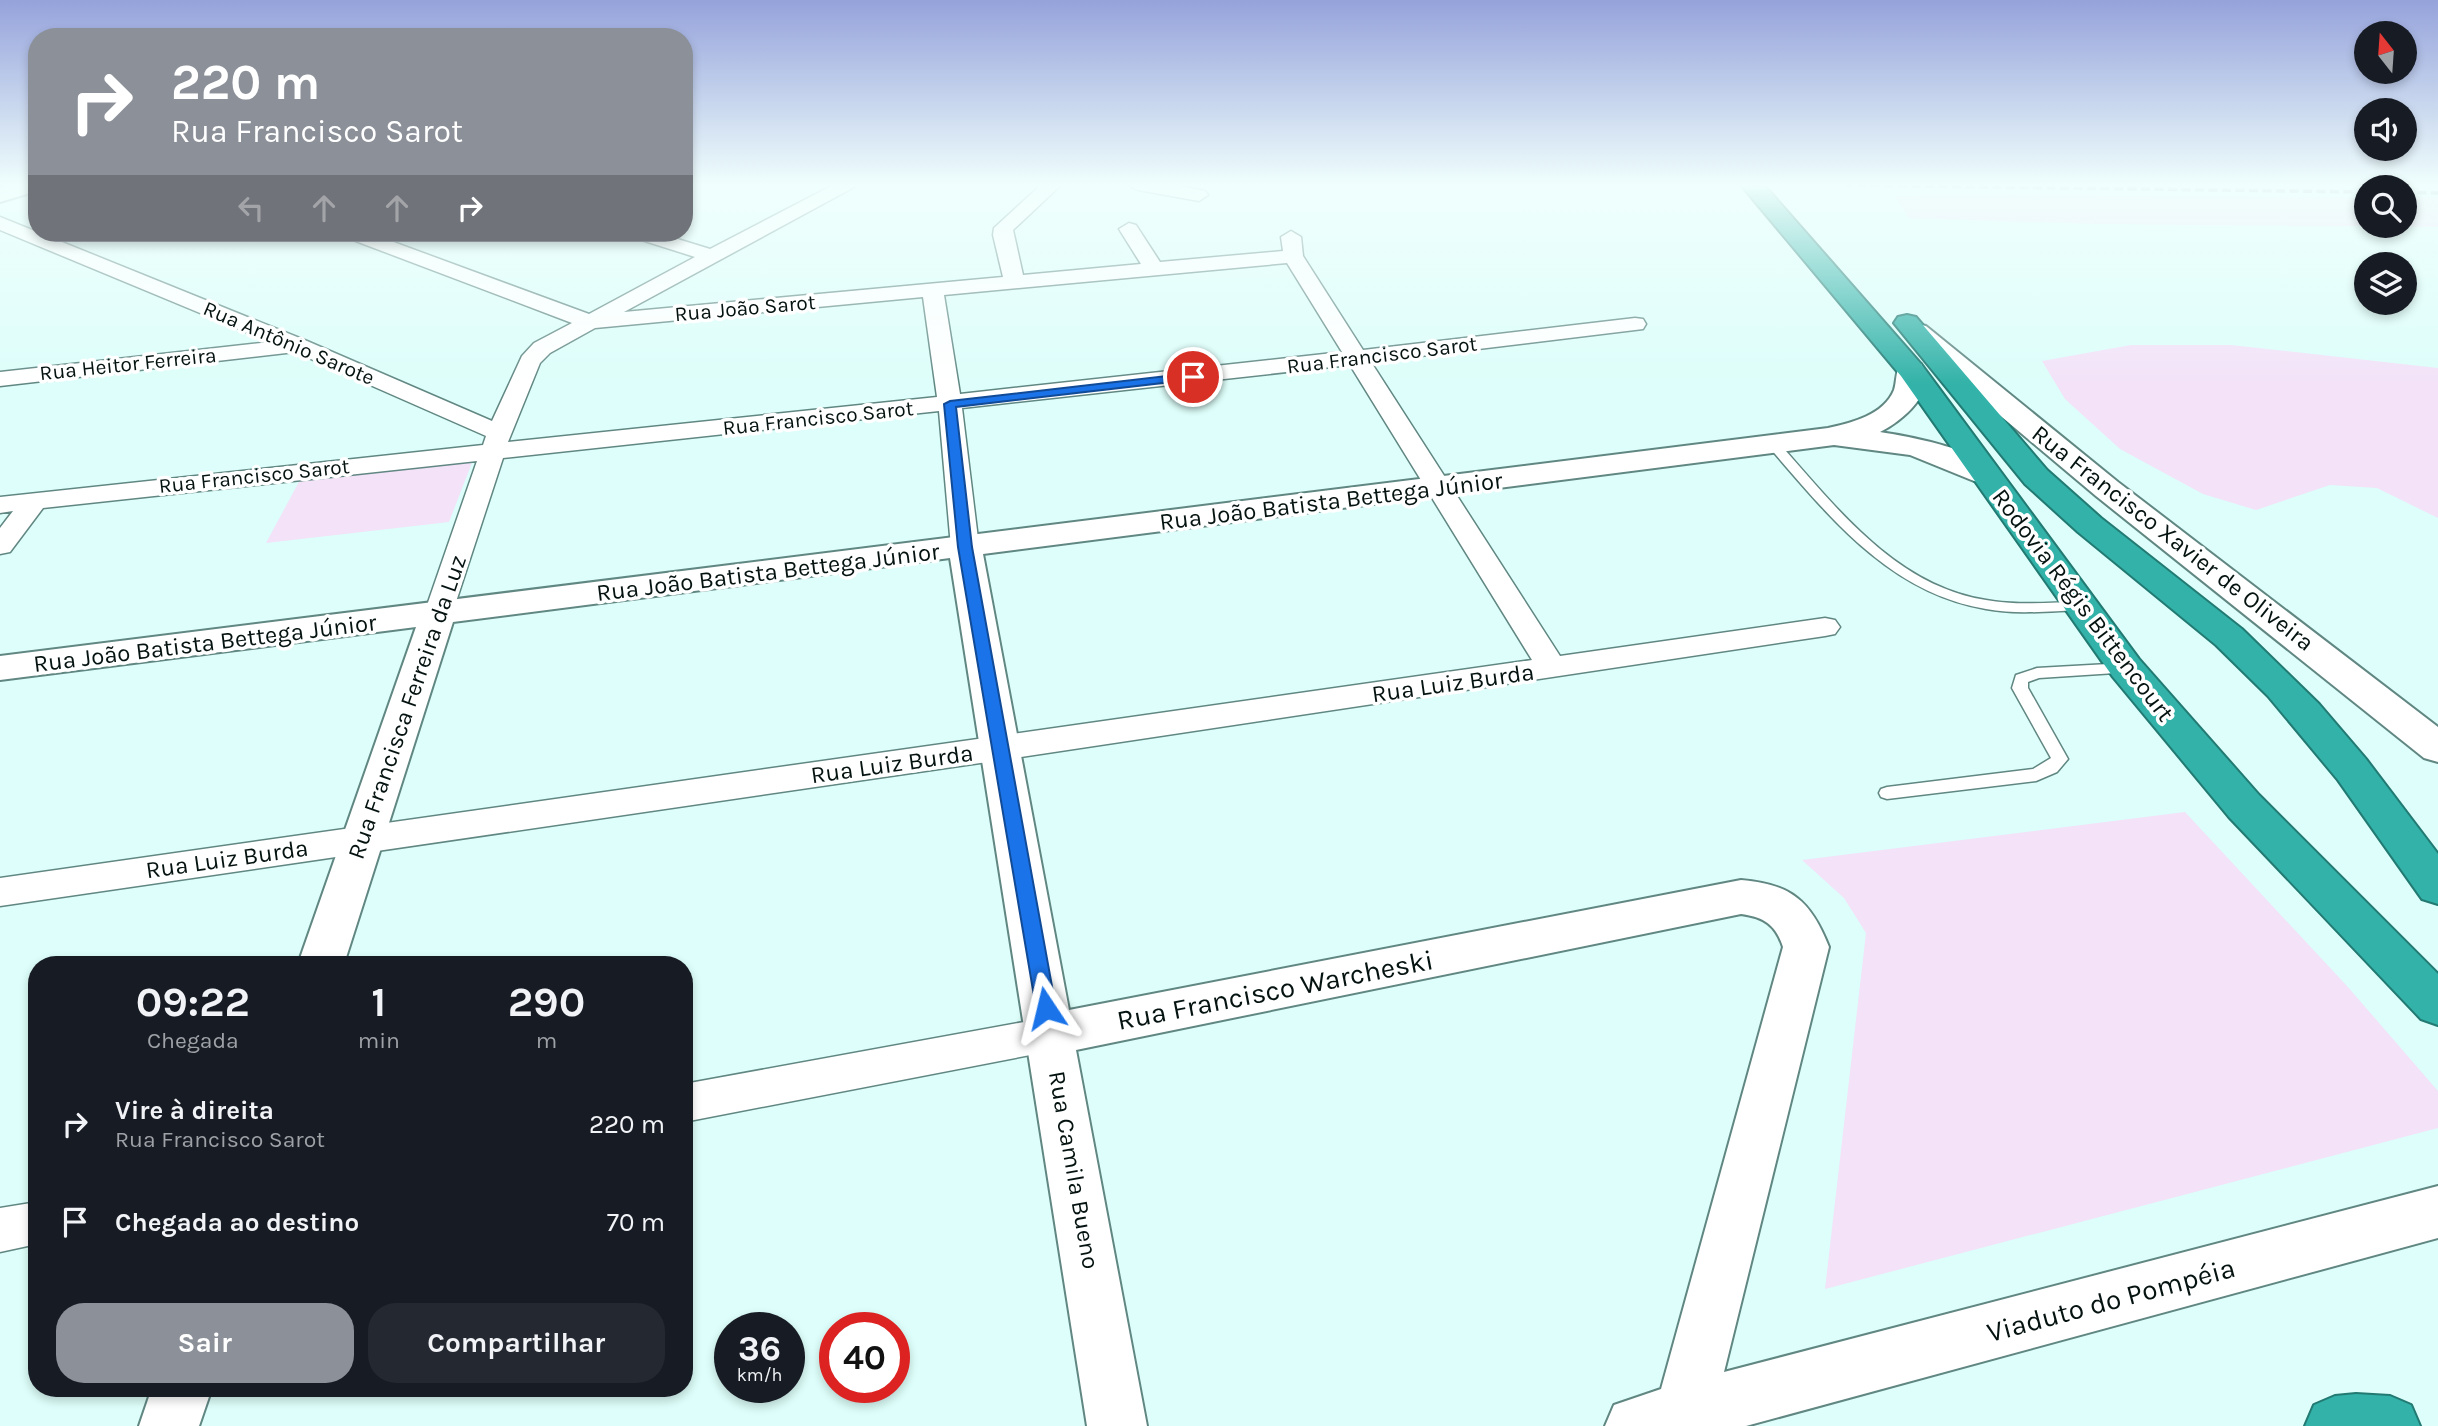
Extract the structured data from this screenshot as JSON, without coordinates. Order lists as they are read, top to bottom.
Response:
{
  "streets": {
    "highway": ["Rodovia Régis Bittencourt"],
    "main road": [
      "Rua João Batista Bettega Júnior",
      "Rua Francisco Xavier de Oliveira",
      "Rua Francisca Ferreira da Luz",
      "Rua Francisco Warcheski",
      "Rua Camila Bueno",
      "Viaduto do Pompéia"
    ],
    "street": [
      "Rua João Sarot",
      "Rua Antônio Sarote",
      "Rua Francisco Sarot",
      "Rua Heitor Ferreira",
      "Rua Luiz Burda"
    ]
  },
  "crossings": [
    ["Rua João Sarot", "Rua Francisco Sarot"],
    ["Rua João Sarot", "Rua Francisca Ferreira da Luz"],
    ["Rua João Sarot", "Rua Camila Bueno"],
    ["Rua Antônio Sarote", "Rua Francisco Sarot"],
    ["Rua Antônio Sarote", "Rua Heitor Ferreira"],
    ["Rua Antônio Sarote", "Rua Francisca Ferreira da Luz"],
    ["Rua Francisco Sarot", "Rua Francisca Ferreira da Luz"],
    ["Rua Francisco Sarot", "Rua Camila Bueno"],
    ["Rua João Batista Bettega Júnior", "Rodovia Régis Bittencourt"],
    ["Rua João Batista Bettega Júnior", "Rua Francisca Ferreira da Luz"],
    ["Rua João Batista Bettega Júnior", "Rua Camila Bueno"],
    ["Rua Francisco Xavier de Oliveira", "Rodovia Régis Bittencourt"],
    ["Rua Luiz Burda", "Rua Francisca Ferreira da Luz"],
    ["Rua Luiz Burda", "Rua Camila Bueno"],
    ["Rua Francisco Warcheski", "Rua Camila Bueno"],
    ["Rua Francisco Warcheski", "Viaduto do Pompéia"]
  ],
  "north": "top",
  "page": {
    "turn": ["220 m", "Rua Francisco Sarot"],
    "eta": [
      "09:22",
      "Chegada",
      "1",
      "min",
      "290",
      "m"
    ],
    "list": [
      {
        "name": "Vire à direita",
        "note": "Rua Francisco Sarot",
        "value": "220 m"
      },
      {
        "name": "Chegada ao destino",
        "value": "70 m"
      }
    ],
    "buttons": ["Sair", "Compartilhar"],
    "speed": "36 km/h",
    "limit": "40"
  }
}
